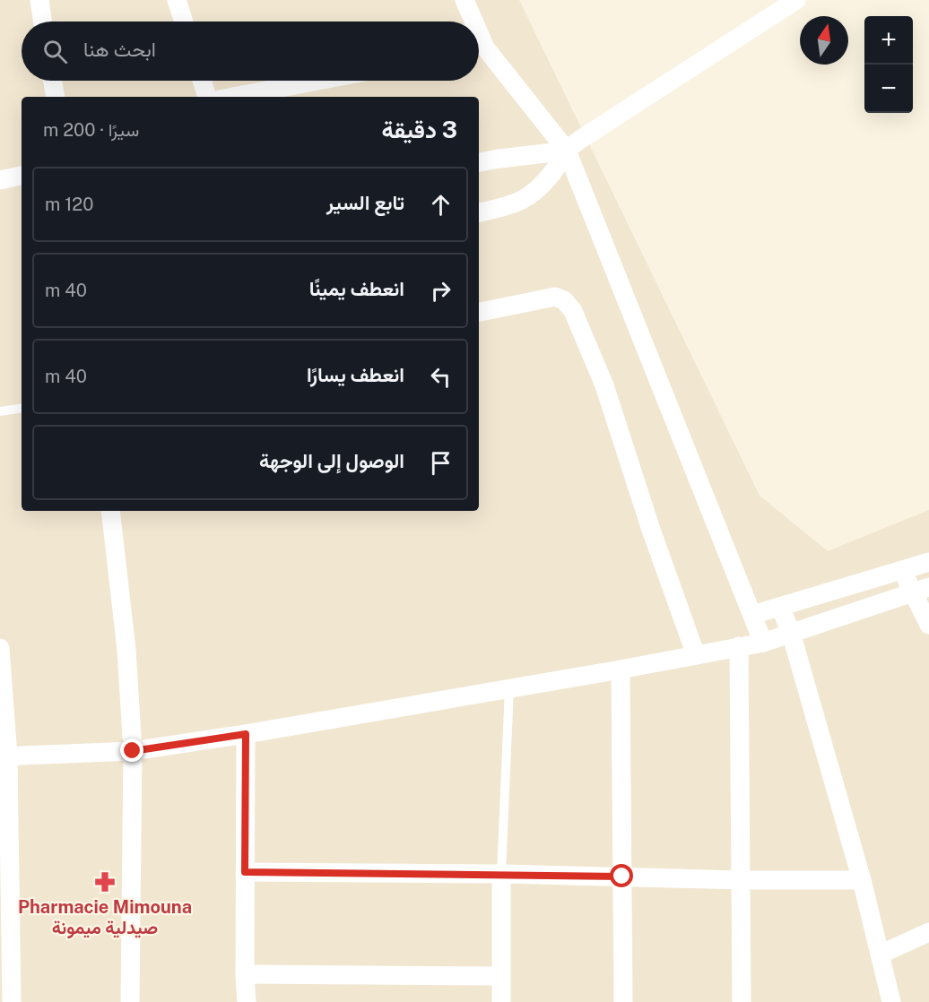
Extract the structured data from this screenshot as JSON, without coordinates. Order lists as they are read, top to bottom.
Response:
{
  "places": {
    "pharmacy": ["Pharmacie Mimouna صيدلية ميمونة"]
  },
  "north": "top",
  "page": {
    "map_buttons": ["+", "−"],
    "search": "ابحث هنا",
    "heading": ["3 دقيقة", "سيرًا · 200 m"],
    "list": [
      ["تابع السير", "120 m"],
      ["انعطف يمينًا", "40 m"],
      ["انعطف يسارًا", "40 m"],
      "الوصول إلى الوجهة"
    ]
  }
}
